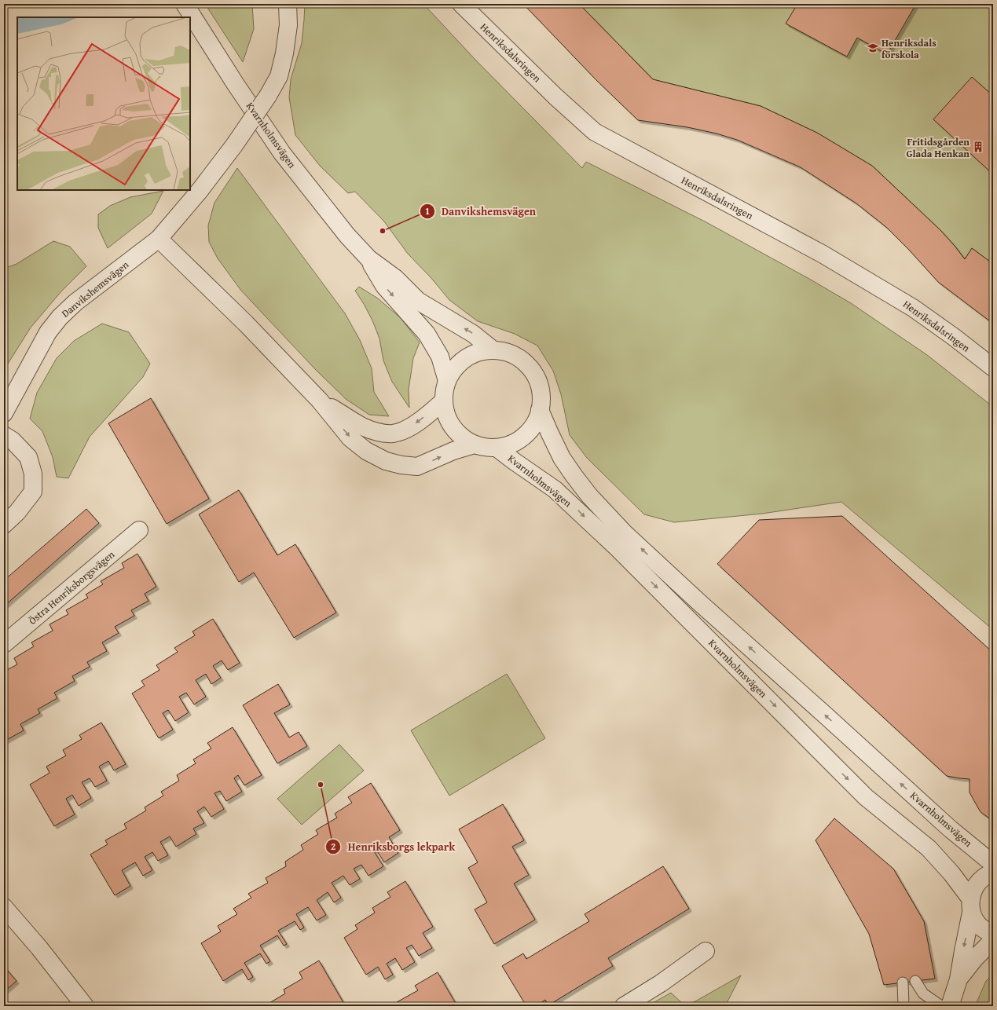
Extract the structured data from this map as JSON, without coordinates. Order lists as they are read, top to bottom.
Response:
{
  "streets": {
    "street": [
      "Henriksdalsringen",
      "Kvarnholmsvägen",
      "Danvikshemsvägen",
      "Östra Henriksborgsvägen"
    ]
  },
  "places": {
    "school or university": ["Henriksdals förskola"],
    "building": ["Fritidsgården Glada Henkan"],
    "other": ["Danvikshemsvägen", "Henriksborgs lekpark"]
  }
}
